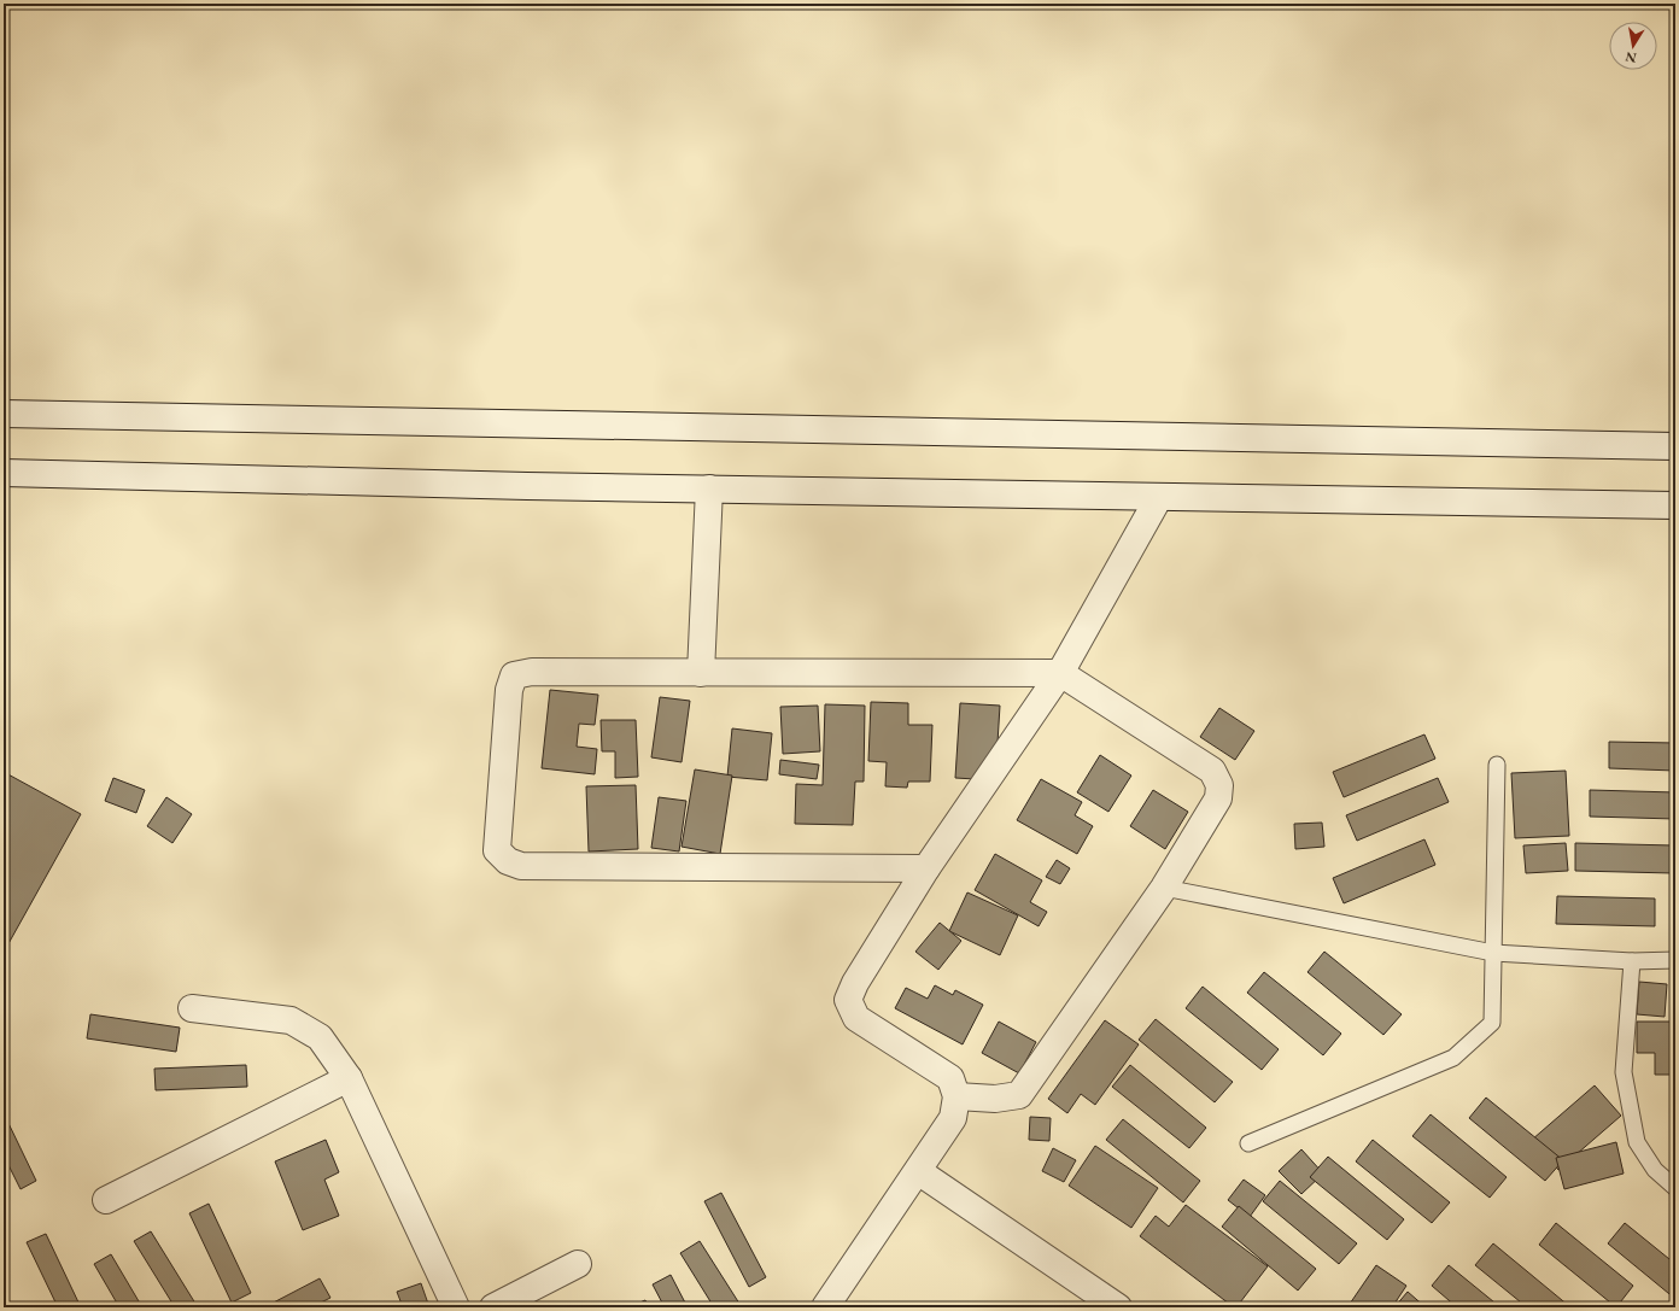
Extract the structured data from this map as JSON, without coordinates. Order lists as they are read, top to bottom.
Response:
{
  "north": "bottom"
}
